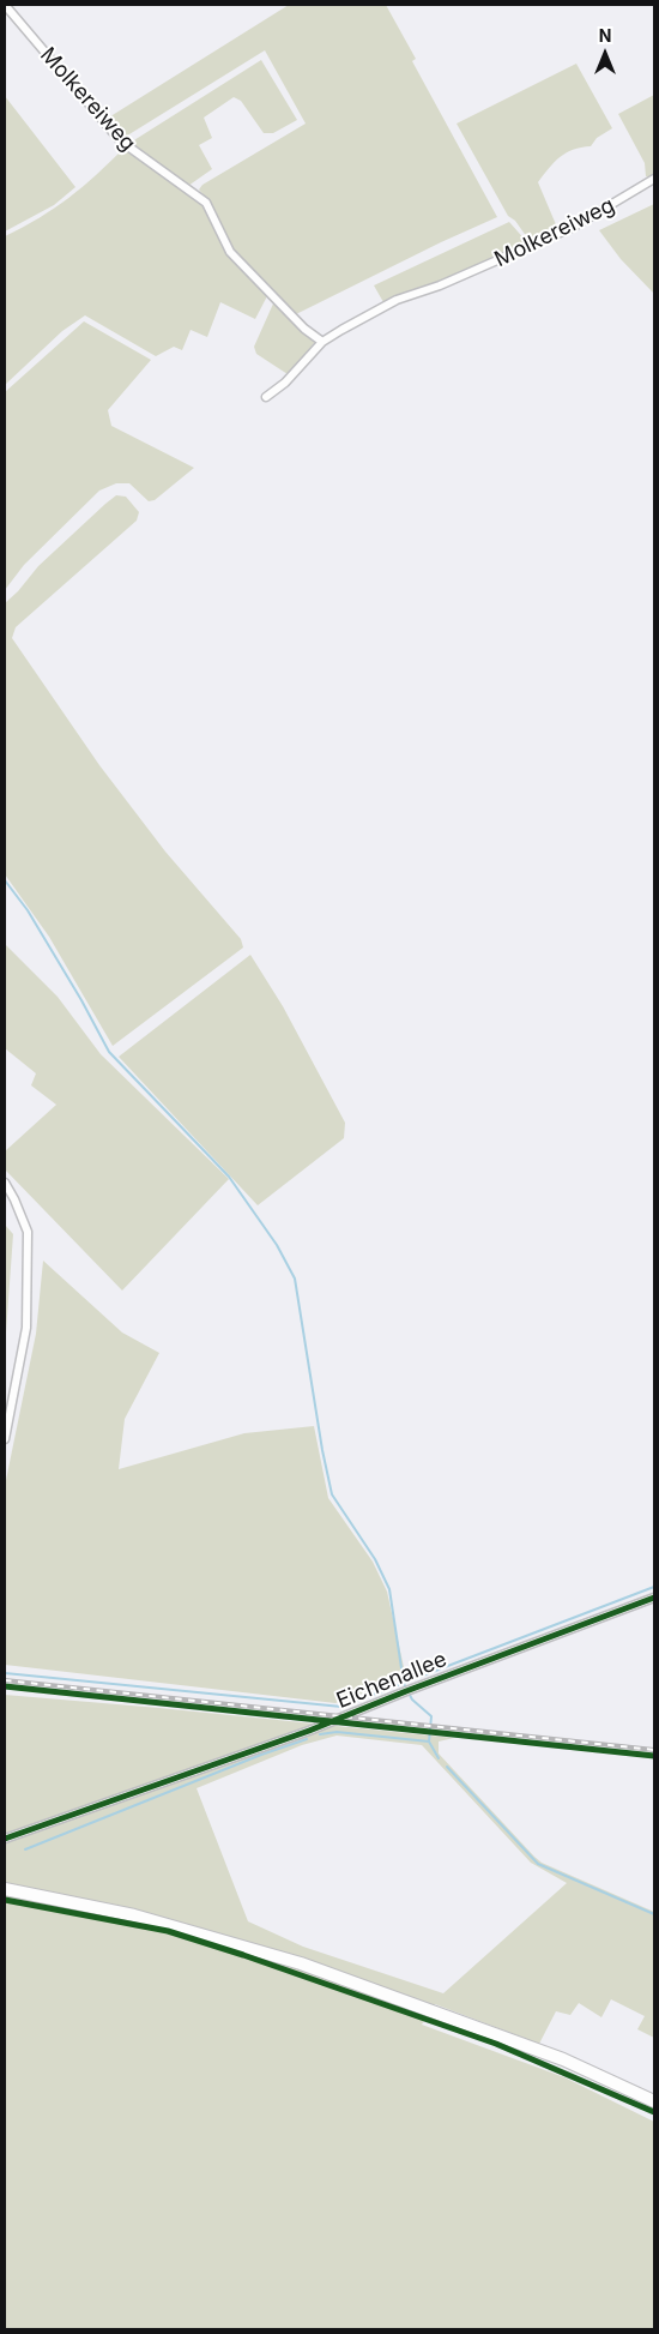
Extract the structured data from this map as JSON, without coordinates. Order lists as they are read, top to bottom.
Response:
{
  "streets": {
    "street": ["Molkereiweg", "Eichenallee"]
  },
  "north": "top"
}
